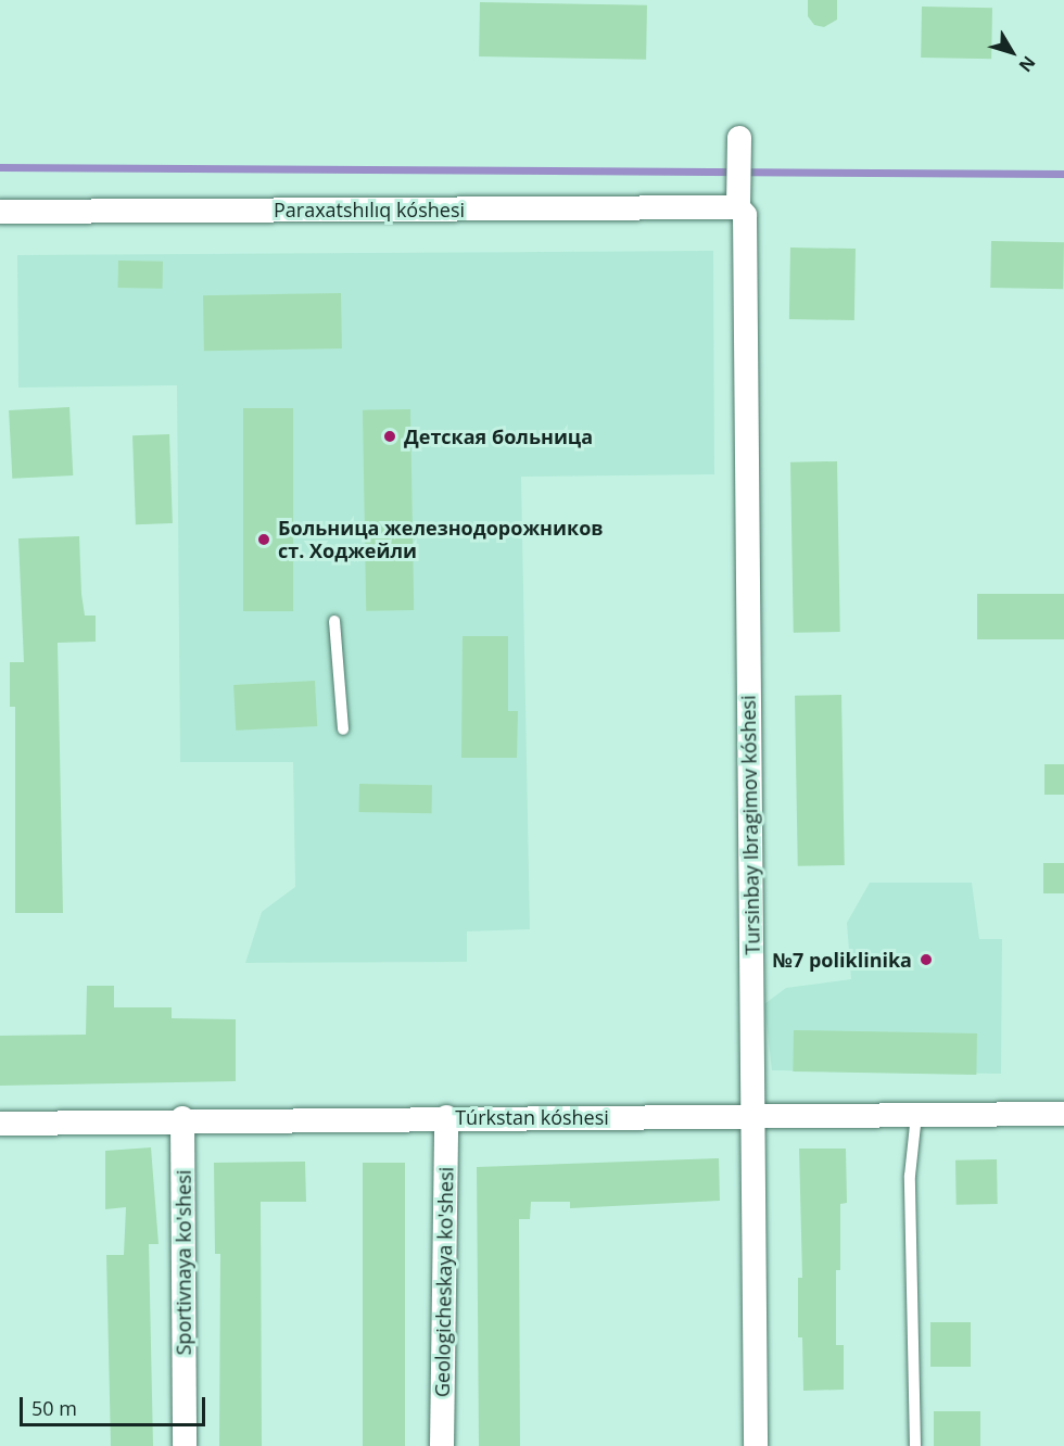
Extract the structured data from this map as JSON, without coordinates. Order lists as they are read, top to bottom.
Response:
{
  "streets": {
    "street": [
      "Paraxatshılıq kóshesi",
      "Tursinbay Ibragimov kóshesi",
      "Túrkstan kóshesi",
      "Sportivnaya ko'shesi",
      "Geologicheskaya ko'shesi"
    ]
  },
  "crossings": [
    ["Paraxatshılıq kóshesi", "Tursinbay Ibragimov kóshesi"],
    ["Tursinbay Ibragimov kóshesi", "Túrkstan kóshesi"],
    ["Túrkstan kóshesi", "Sportivnaya ko'shesi"],
    ["Túrkstan kóshesi", "Geologicheskaya ko'shesi"]
  ],
  "places": ["Детская больница", "Больница железнодорожников ст. Ходжейли", "№7 poliklinika"],
  "scale_bar": "50 m",
  "north": "bottom right"
}
